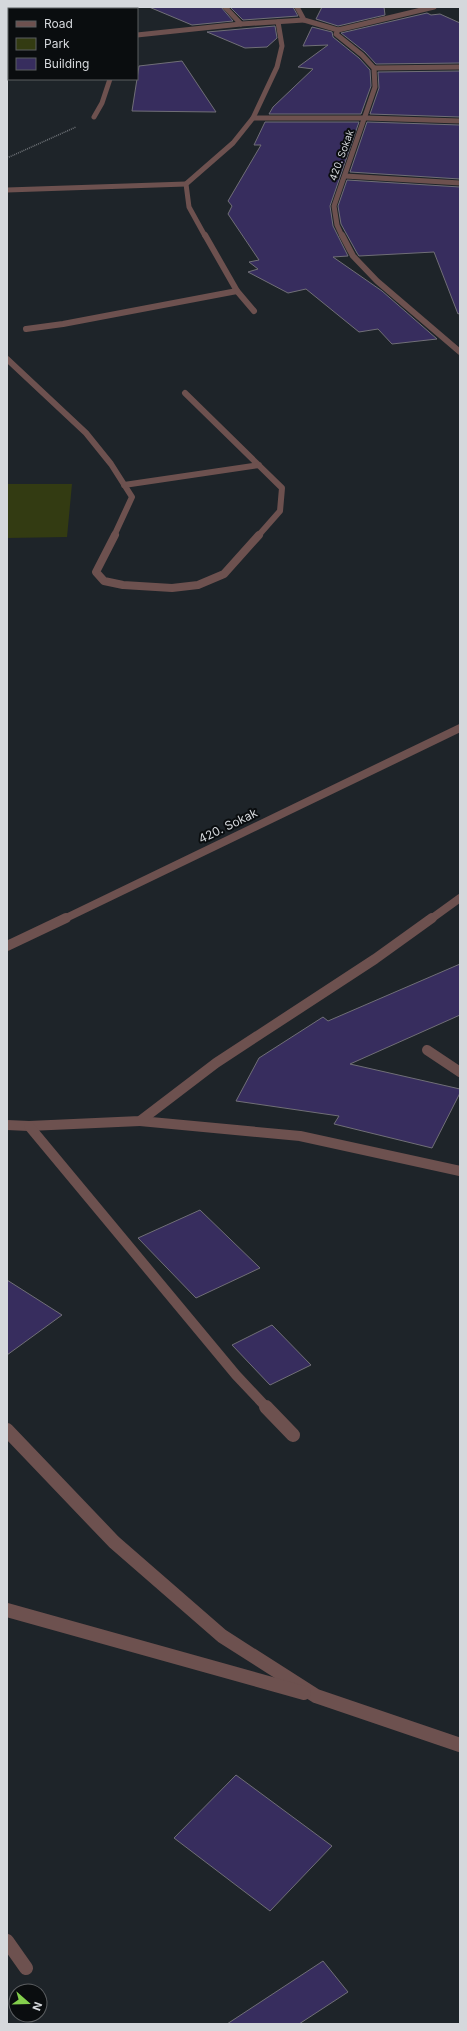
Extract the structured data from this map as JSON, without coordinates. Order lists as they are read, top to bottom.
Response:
{
  "streets": {
    "street": ["420. Sokak"]
  },
  "legend": ["Road", "Park", "Building"],
  "north": "right"
}
